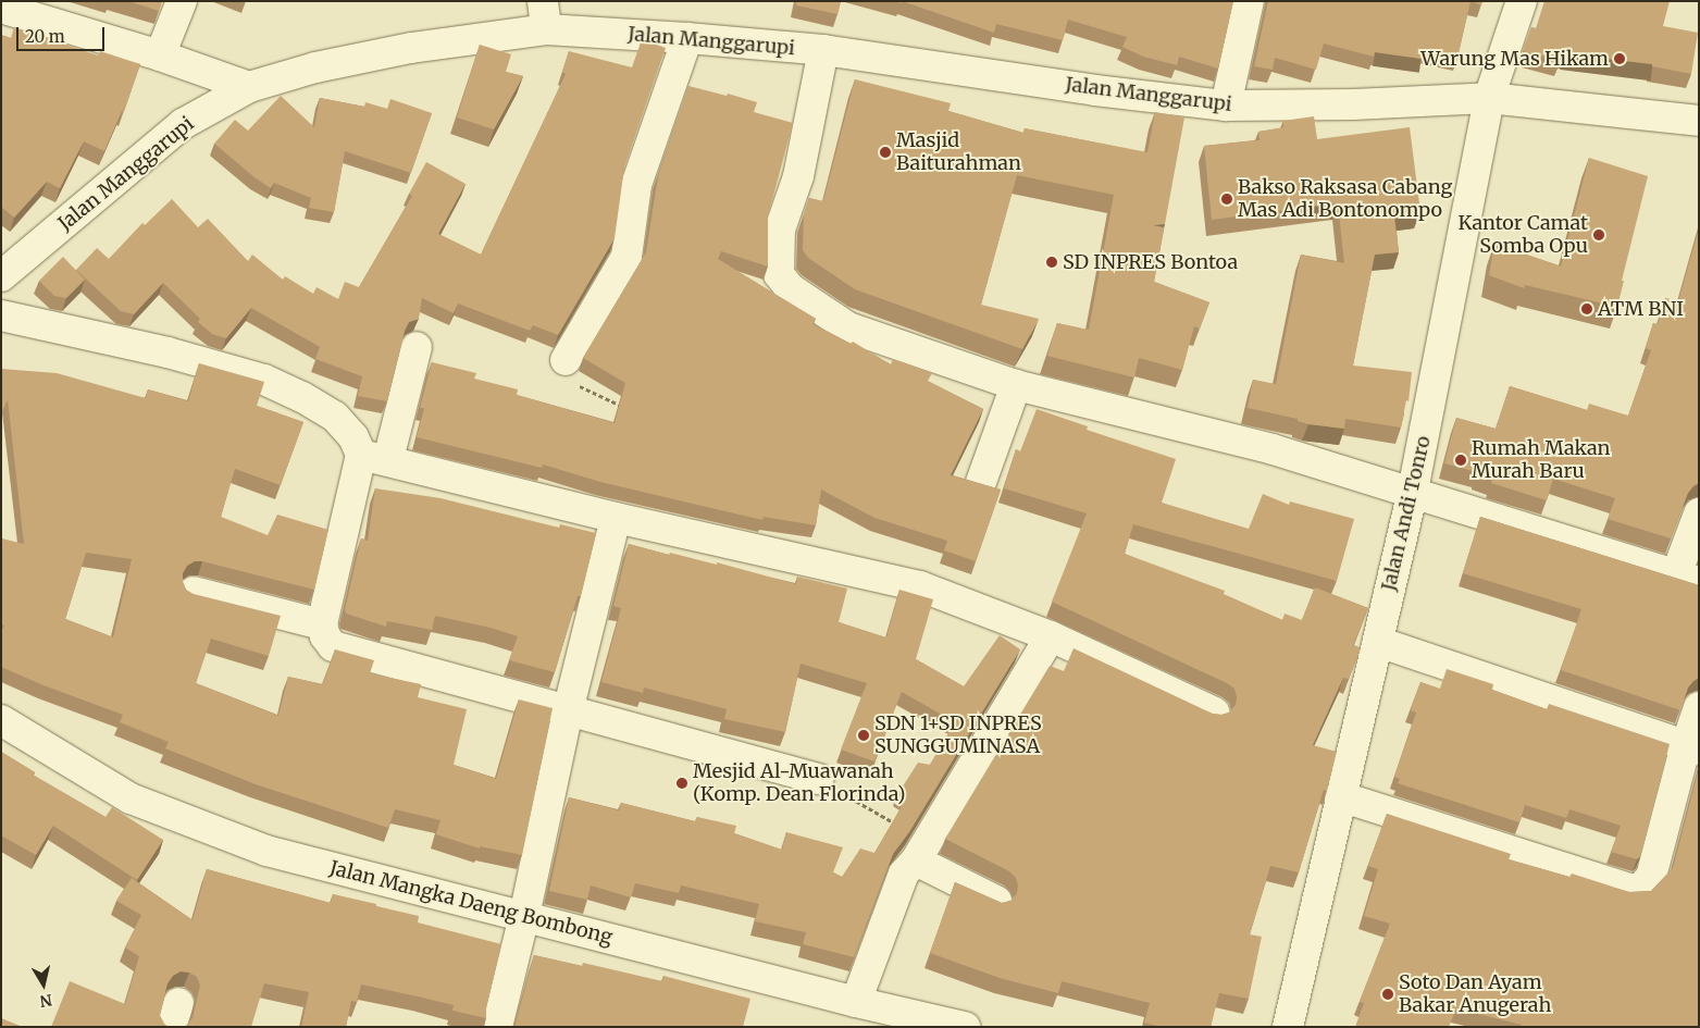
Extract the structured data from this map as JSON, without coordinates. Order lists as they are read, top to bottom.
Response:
{
  "streets": {
    "street": ["Jalan Manggarupi", "Jalan Andi Tonro", "Jalan Mangka Daeng Bombong"]
  },
  "crossings": [
    ["Jalan Manggarupi", "Jalan Andi Tonro"]
  ],
  "places": [
    "Warung Mas Hikam",
    "Masjid Baiturahman",
    "Bakso Raksasa Cabang Mas Adi Bontonompo",
    "Kantor Camat Somba Opu",
    "SD INPRES Bontoa",
    "ATM BNI",
    "Rumah Makan Murah Baru",
    "SDN 1+SD INPRES SUNGGUMINASA",
    "Mesjid Al-Muawanah (Komp. Dean Florinda)",
    "Soto Dan Ayam Bakar Anugerah"
  ],
  "scale_bar": "20 m",
  "north": "bottom"
}
